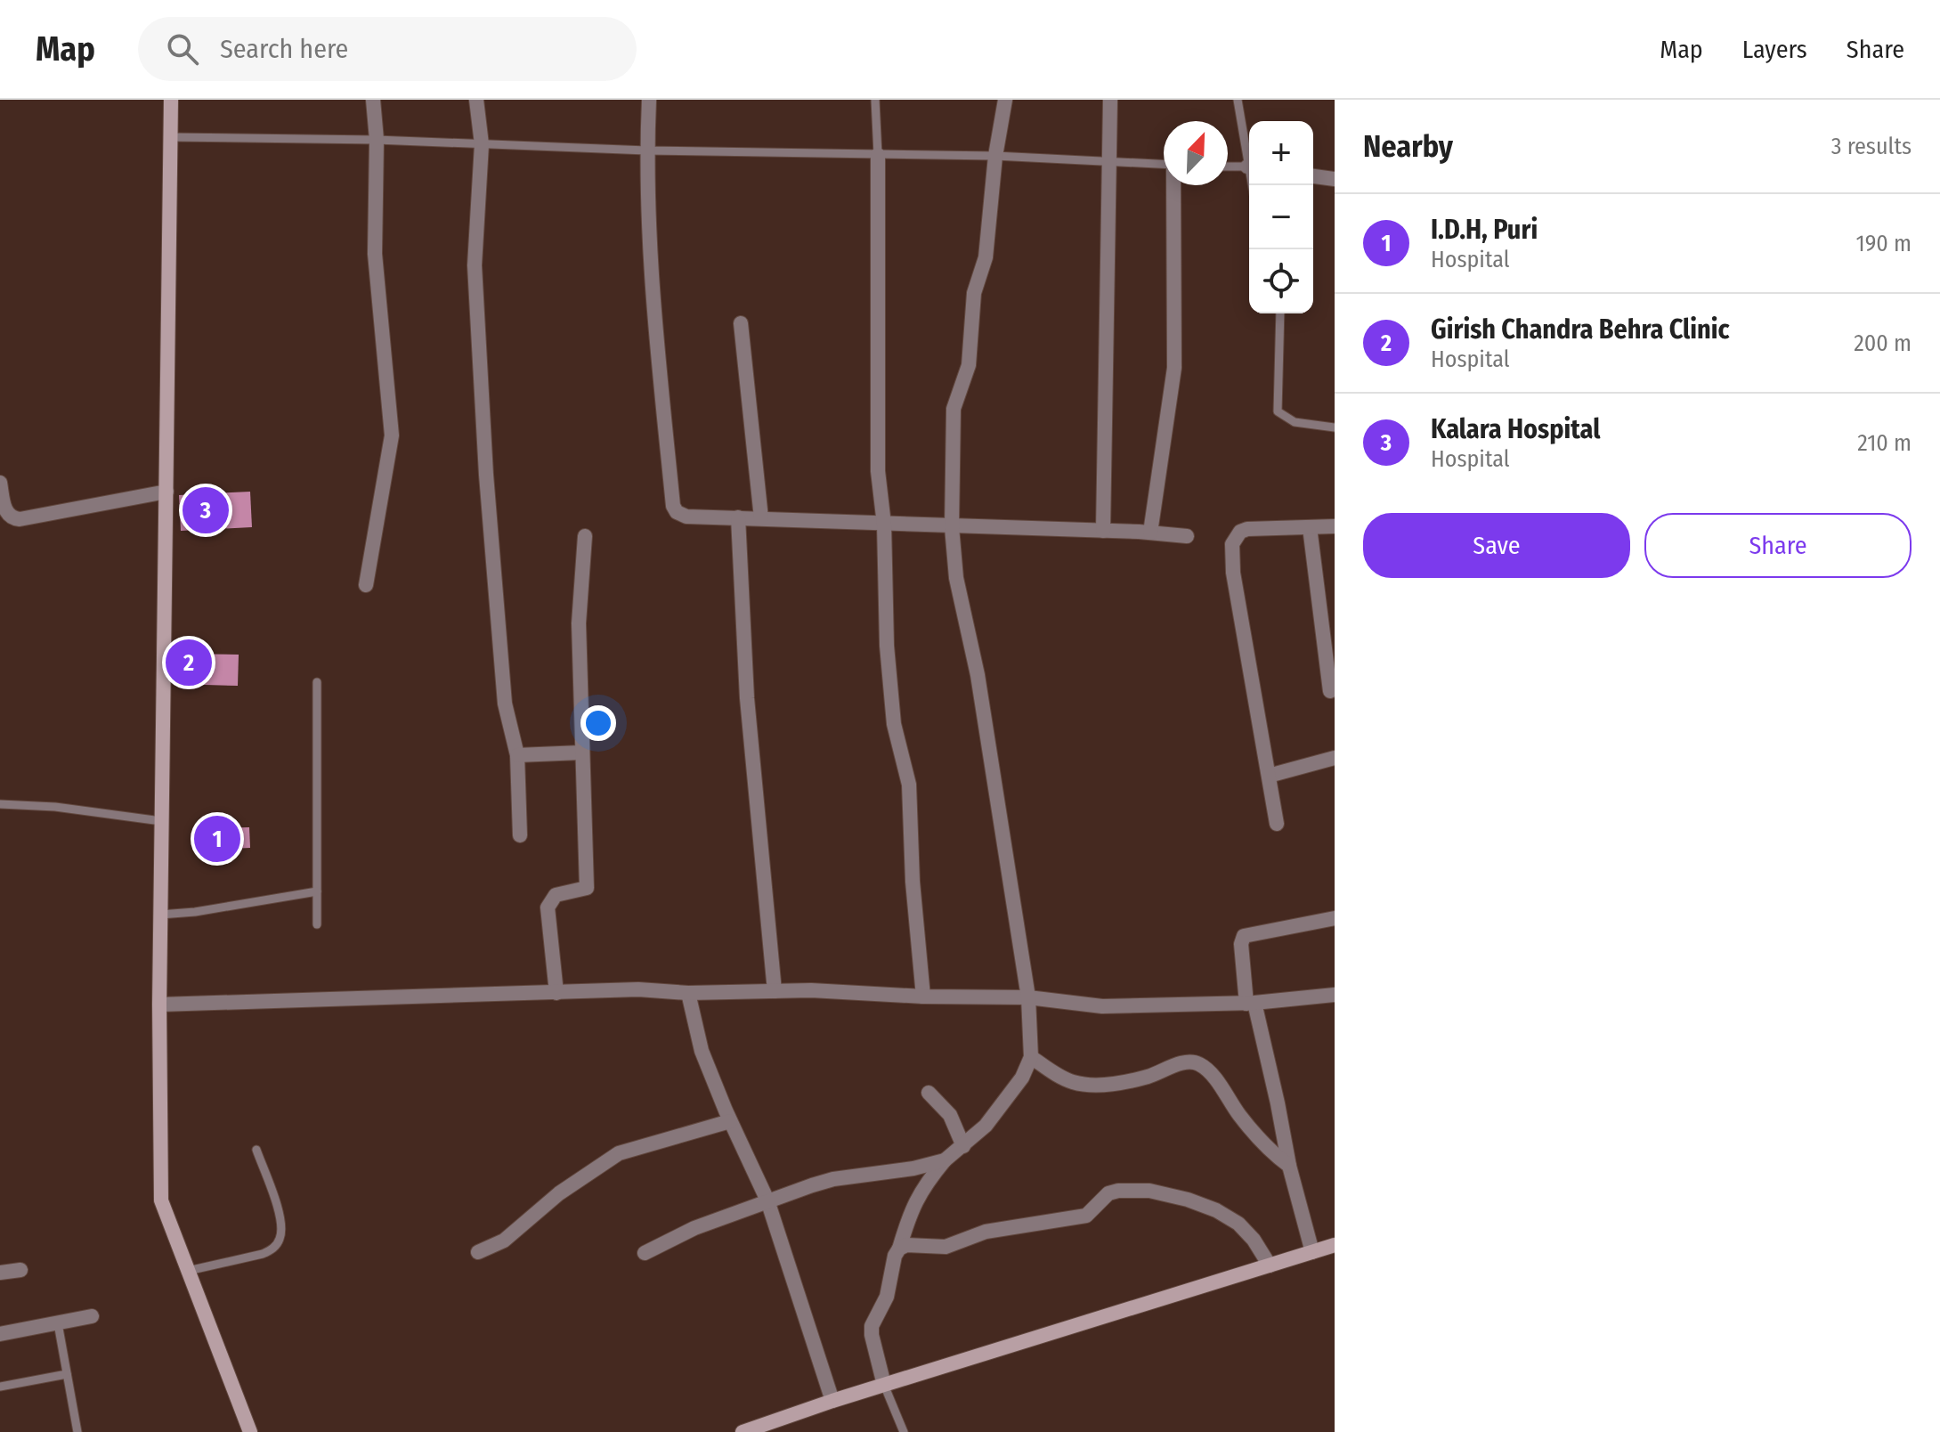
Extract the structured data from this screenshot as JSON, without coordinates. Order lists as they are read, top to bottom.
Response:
{
  "north": "top right",
  "page": {
    "header": "Map",
    "search": "Search here",
    "nav": ["Map", "Layers", "Share"],
    "heading": ["Nearby", "3 results"],
    "map_buttons": ["+", "−"],
    "list": [
      {
        "mark": "1",
        "name": "I.D.H, Puri",
        "note": "Hospital",
        "value": "190 m"
      },
      {
        "mark": "2",
        "name": "Girish Chandra Behra Clinic",
        "note": "Hospital",
        "value": "200 m"
      },
      {
        "mark": "3",
        "name": "Kalara Hospital",
        "note": "Hospital",
        "value": "210 m"
      }
    ],
    "pins": ["3", "2", "1"],
    "buttons": ["Save", "Share"]
  }
}
